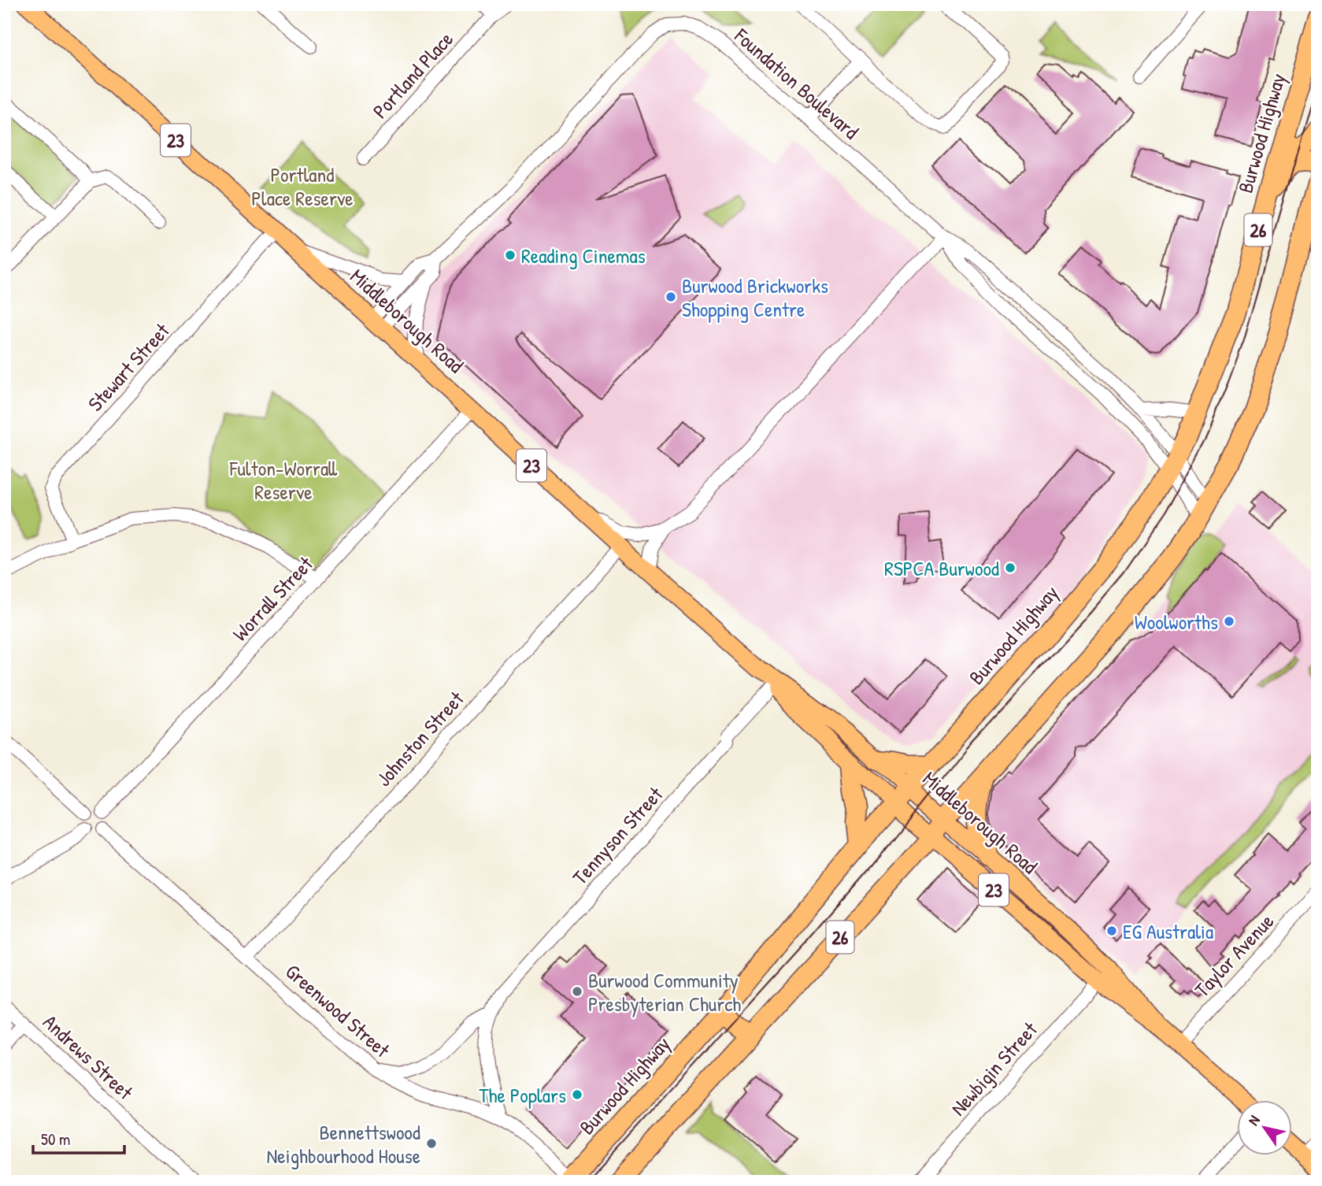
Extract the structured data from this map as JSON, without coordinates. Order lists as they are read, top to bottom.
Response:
{
  "streets": {
    "highway": ["Burwood Highway", "26"],
    "main road": ["23", "Middleborough Road"],
    "street": [
      "Portland Place",
      "Foundation Boulevard",
      "Stewart Street",
      "Worrall Street",
      "Johnston Street",
      "Tennyson Street",
      "Taylor Avenue",
      "Greenwood Street",
      "Andrews Street",
      "Newbigin Street"
    ]
  },
  "crossings": [
    ["Foundation Boulevard", "Burwood Highway"],
    ["Foundation Boulevard", "26"],
    ["Foundation Boulevard", "Middleborough Road"],
    ["Burwood Highway", "Middleborough Road"],
    ["Burwood Highway", "Greenwood Street"],
    ["26", "Middleborough Road"],
    ["Middleborough Road", "Stewart Street"],
    ["Middleborough Road", "Worrall Street"],
    ["Middleborough Road", "Johnston Street"],
    ["Middleborough Road", "Tennyson Street"],
    ["Middleborough Road", "Taylor Avenue"],
    ["Middleborough Road", "Newbigin Street"],
    ["Worrall Street", "Greenwood Street"],
    ["Johnston Street", "Greenwood Street"],
    ["Tennyson Street", "Greenwood Street"]
  ],
  "parks": ["Portland Place Reserve", "Fulton-Worrall Reserve"],
  "places": [
    "Reading Cinemas",
    "Burwood Brickworks Shopping Centre",
    "RSPCA Burwood",
    "Woolworths",
    "EG Australia",
    "Burwood Community Presbyterian Church",
    "The Poplars",
    "Bennettswood Neighbourhood House"
  ],
  "scale_bar": "50 m",
  "north": "top left"
}
